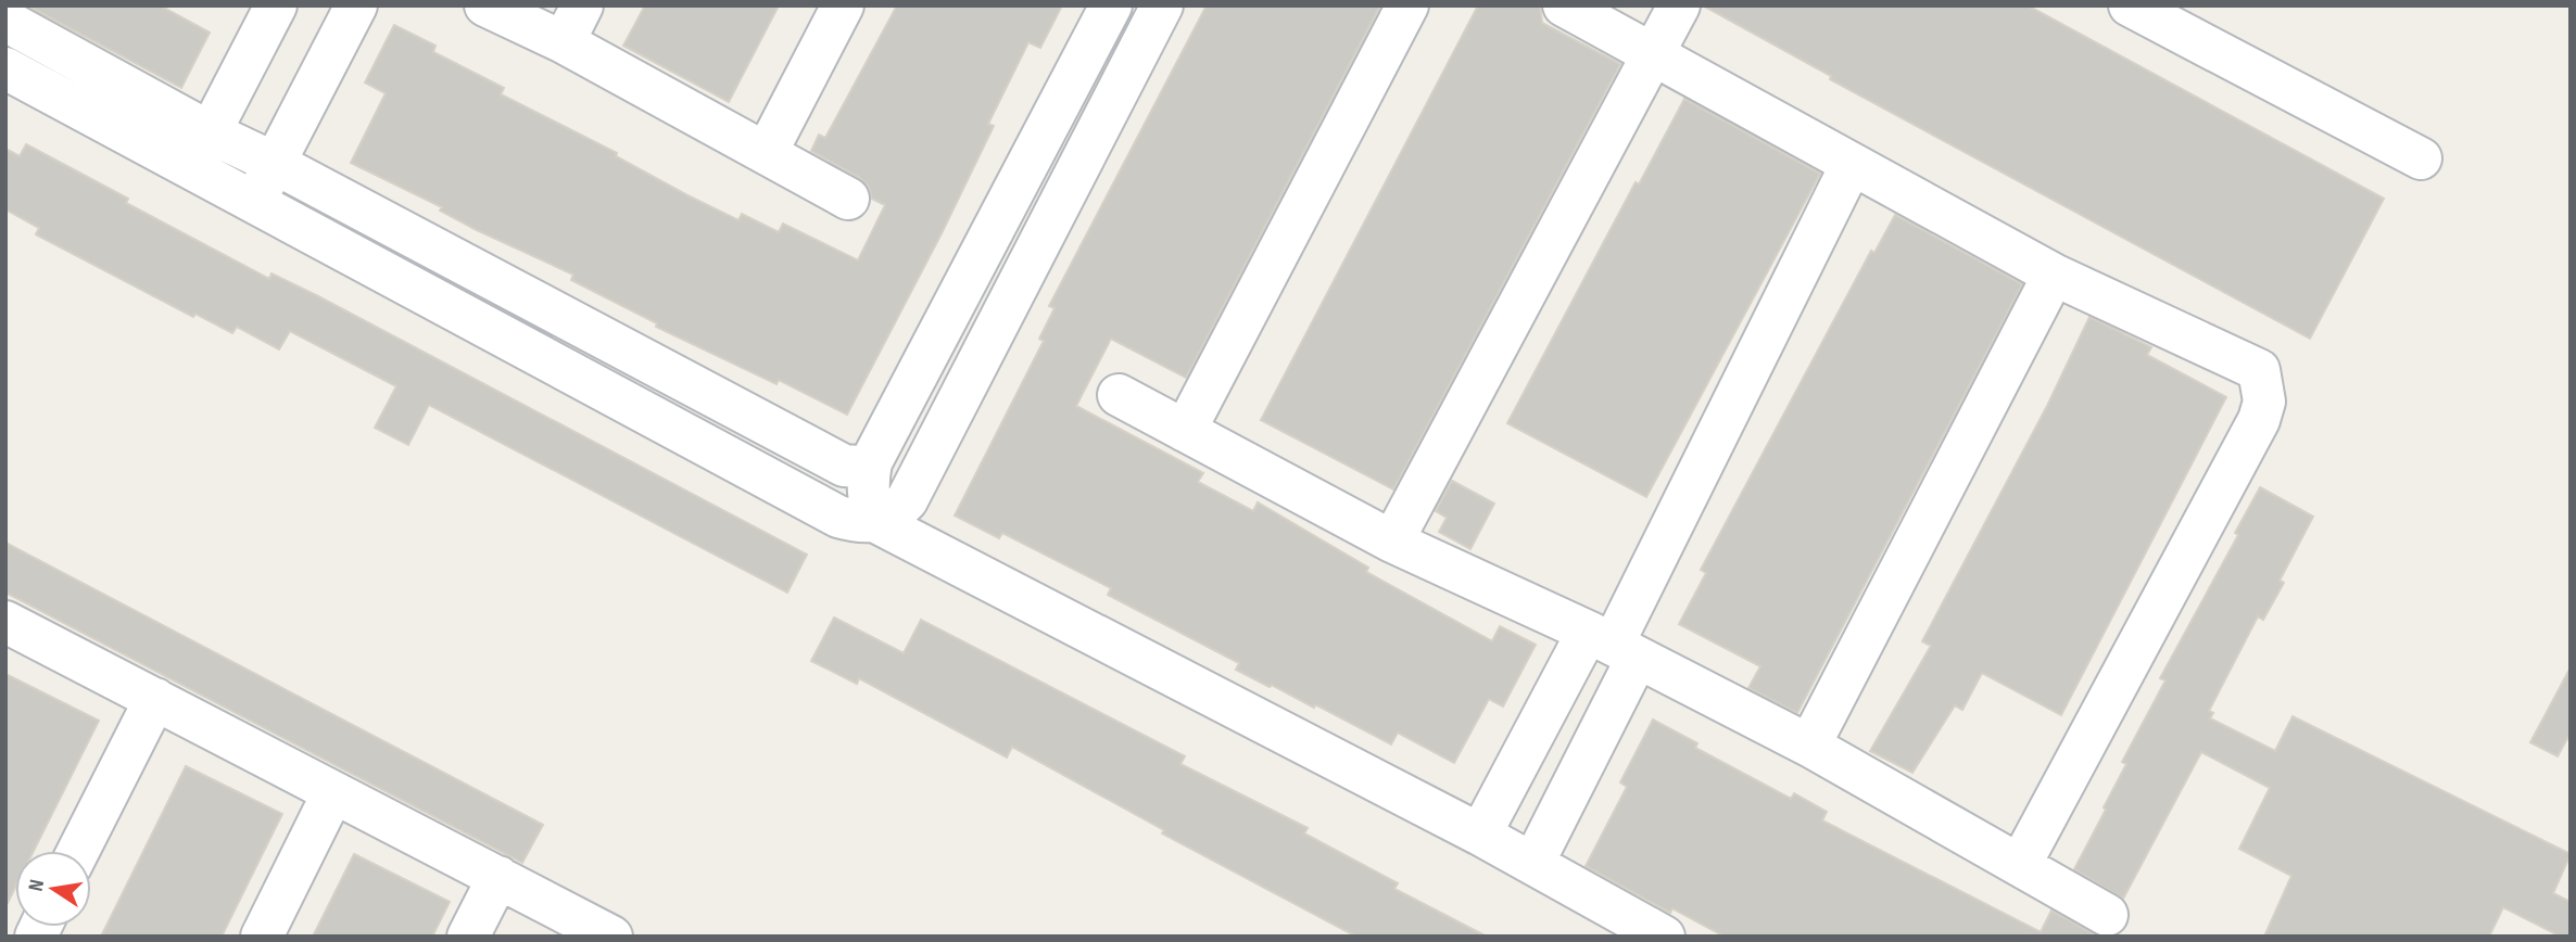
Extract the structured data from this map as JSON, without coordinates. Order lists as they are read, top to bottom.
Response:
{
  "north": "left"
}
